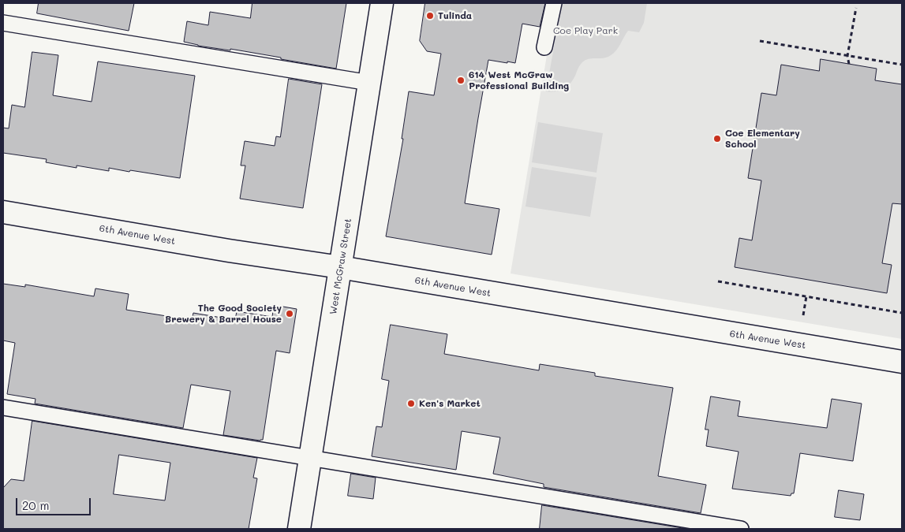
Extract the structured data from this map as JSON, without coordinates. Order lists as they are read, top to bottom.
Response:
{
  "streets": {
    "street": ["6th Avenue West", "West McGraw Street"]
  },
  "crossings": [
    ["6th Avenue West", "West McGraw Street"]
  ],
  "parks": ["Coe Play Park"],
  "places": [
    "Tulinda",
    "614 West McGraw Professional Building",
    "Coe Elementary School",
    "The Good Society Brewery & Barrel House",
    "Ken's Market"
  ],
  "scale_bar": "20 m"
}
